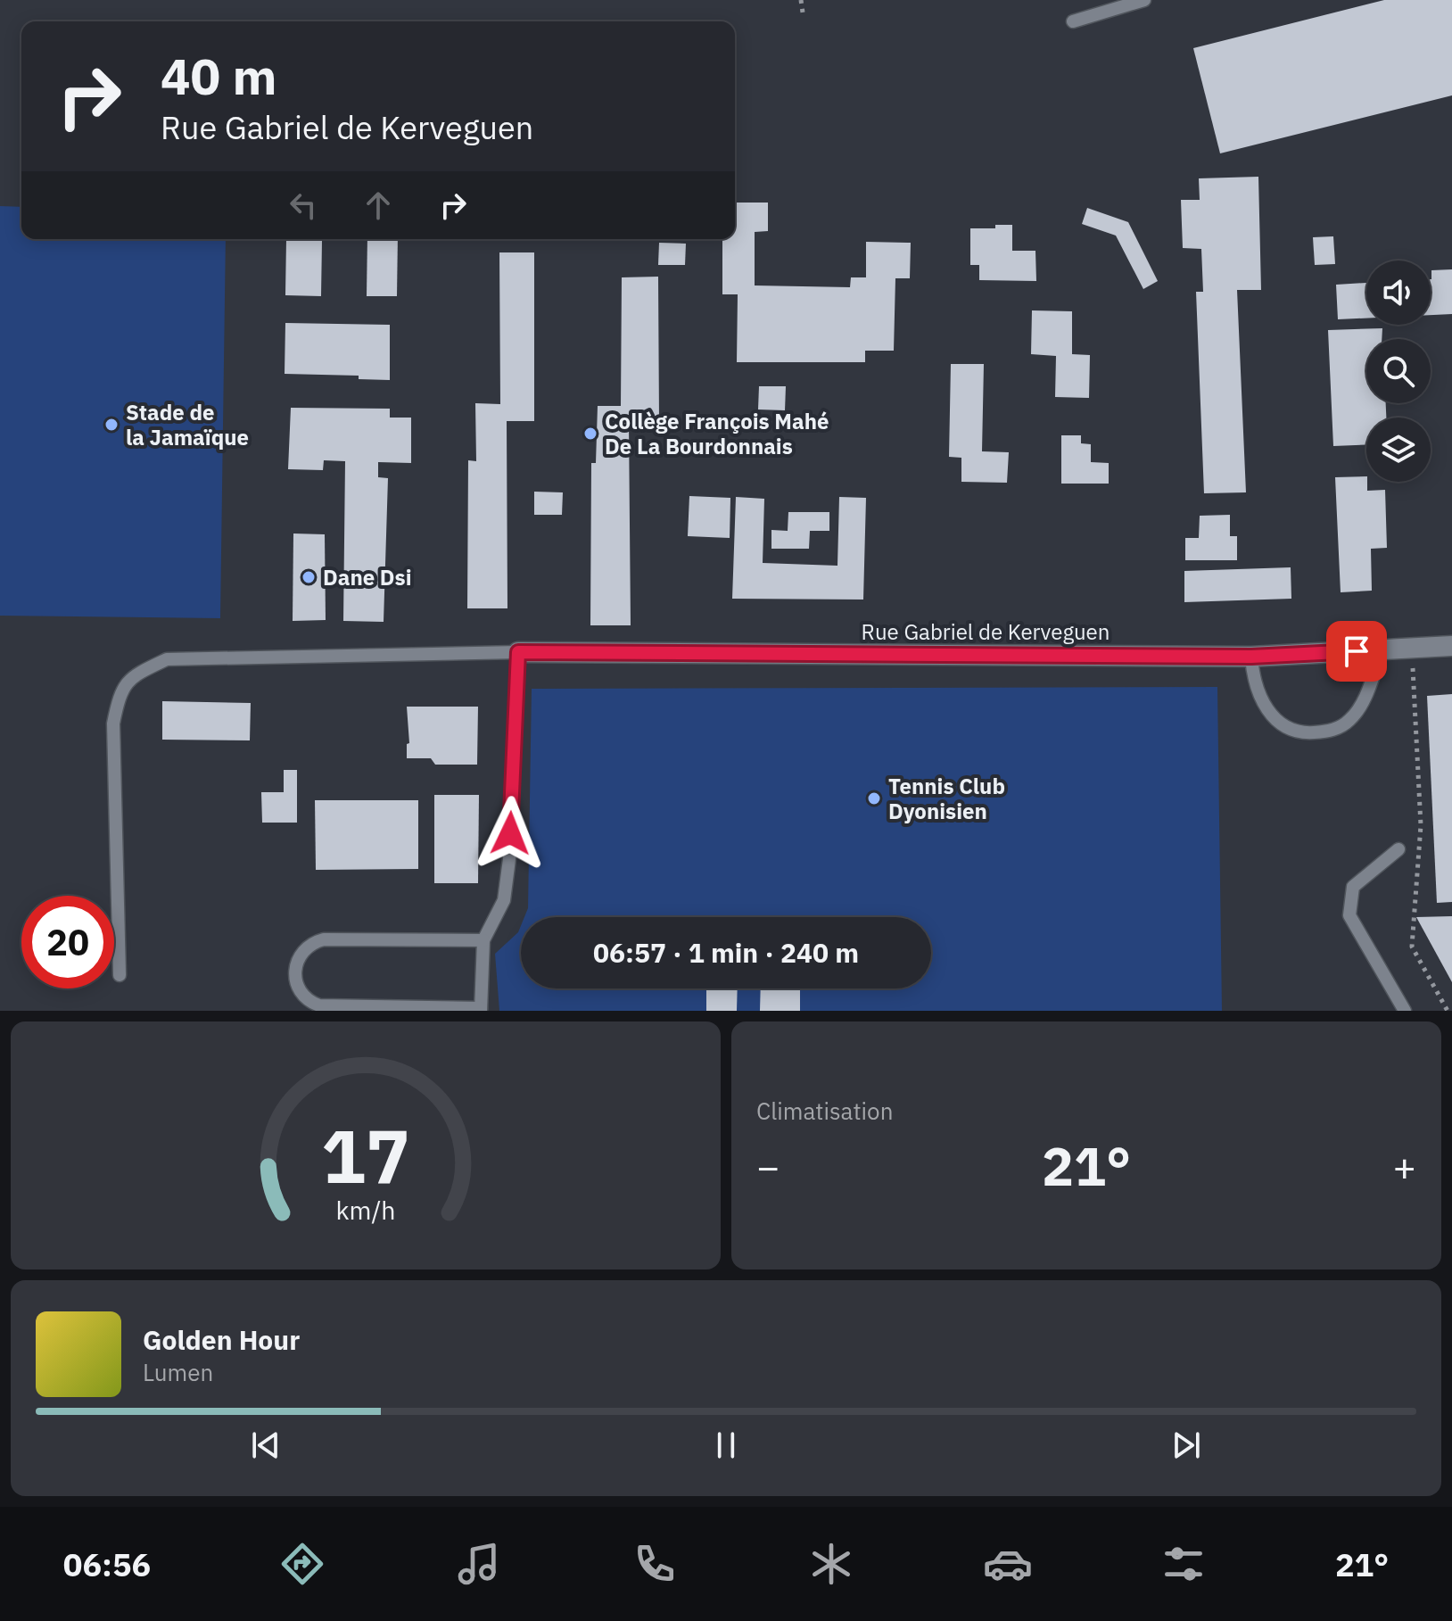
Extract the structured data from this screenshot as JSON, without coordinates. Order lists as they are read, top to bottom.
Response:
{
  "streets": {
    "street": ["Rue Gabriel de Kerveguen"]
  },
  "places": [
    "Stade de la Jamaïque",
    "Collège François Mahé De La Bourdonnais",
    "Dane Dsi",
    "Tennis Club Dyonisien"
  ],
  "page": {
    "turn": ["40 m", "Rue Gabriel de Kerveguen"],
    "limit": "20",
    "trip": "06:57 · 1 min · 240 m",
    "tile": "Climatisation",
    "heat": ["−", "21°", "+"],
    "song": ["Golden Hour", "Lumen"],
    "tabs": ["06:56", "21°"],
    "gauge": ["17", "km/h"]
  }
}
